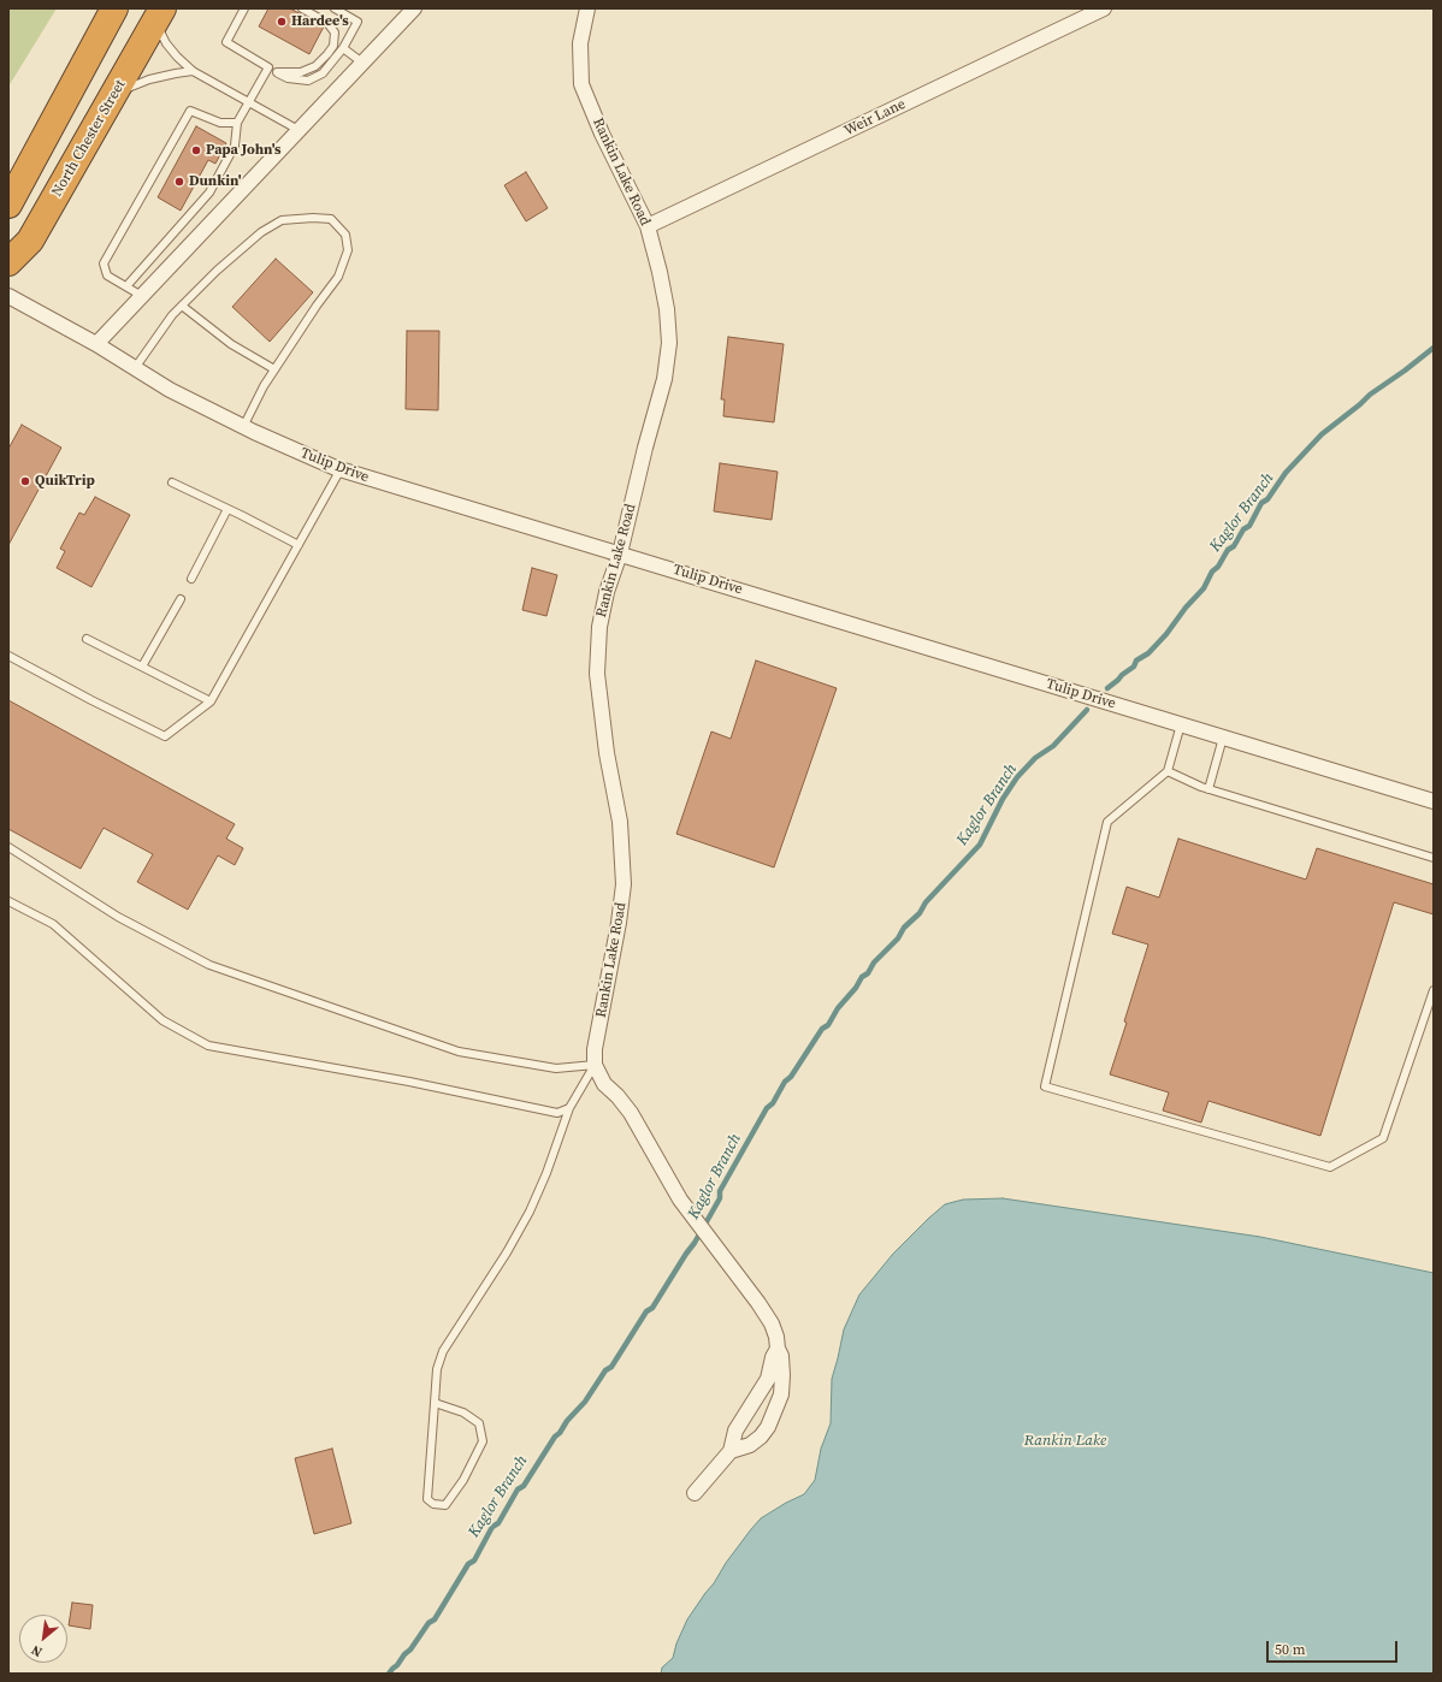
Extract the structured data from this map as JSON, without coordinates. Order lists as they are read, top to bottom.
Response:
{
  "streets": {
    "highway": ["North Chester Street"],
    "street": ["Weir Lane", "Rankin Lake Road", "Tulip Drive"]
  },
  "crossings": [
    ["Weir Lane", "Rankin Lake Road"],
    ["Rankin Lake Road", "Tulip Drive"]
  ],
  "water": ["Kaglor Branch", "Rankin Lake"],
  "places": [
    "Hardee's",
    "Papa John's",
    "Dunkin'",
    "QuikTrip"
  ],
  "scale_bar": "50 m",
  "north": "bottom left"
}
